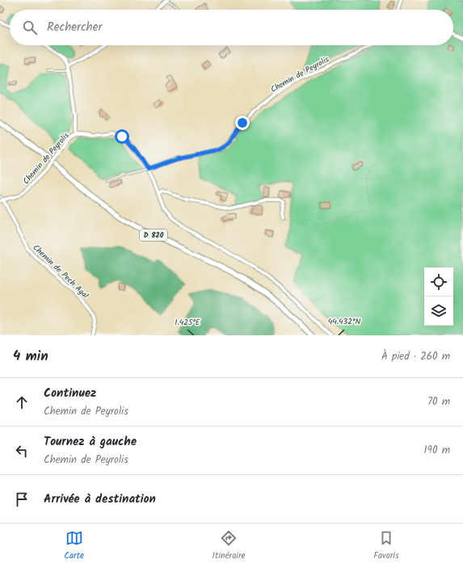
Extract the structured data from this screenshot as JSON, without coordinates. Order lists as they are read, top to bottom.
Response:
{
  "streets": {
    "main road": ["D 820"],
    "street": ["Chemin de Peyrolis", "Chemin de Pech Agal"]
  },
  "crossings": [
    ["Chemin de Peyrolis", "Chemin de Pech Agal"]
  ],
  "page": {
    "search": "Rechercher",
    "heading": ["4 min", "À pied · 260 m"],
    "list": [
      ["Continuez", "Chemin de Peyrolis", "70 m"],
      ["Tournez à gauche", "Chemin de Peyrolis", "190 m"],
      "Arrivée à destination"
    ],
    "nav": ["Carte", "Itinéraire", "Favoris"]
  },
  "coordinates": ["44.432°N", "1.425°E"]
}
